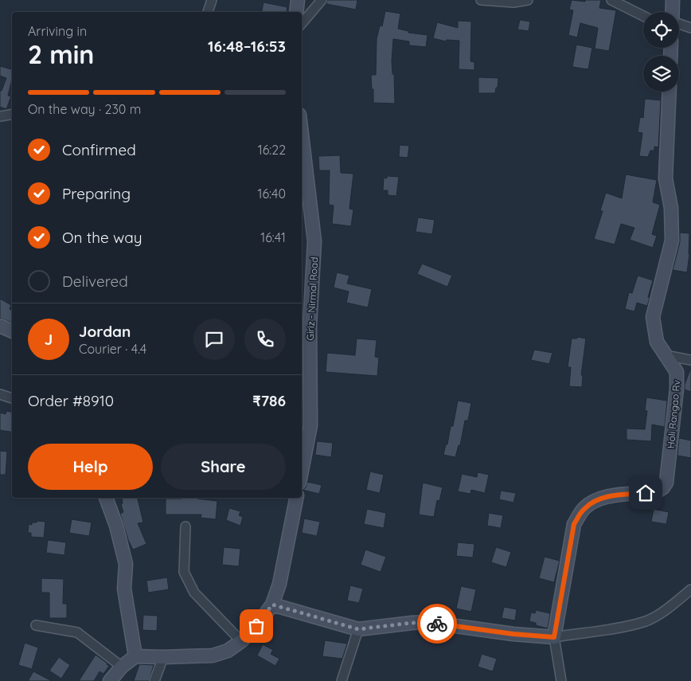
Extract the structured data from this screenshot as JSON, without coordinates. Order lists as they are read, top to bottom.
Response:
{
  "streets": {
    "street": ["Giriz - Nirmal Road", "Holi Rangao Rv"]
  },
  "page": {
    "heading": ["2 min", "Arriving in", "16:48–16:53"],
    "panel": [
      "Jordan",
      "Courier · 4.4",
      "Order #8910",
      "₹786"
    ],
    "bar": "On the way · 230 m",
    "list": [
      ["Confirmed", "16:22"],
      ["Preparing", "16:40"],
      ["On the way", "16:41"],
      "Delivered"
    ],
    "round": "J",
    "buttons": ["Help", "Share"]
  }
}
